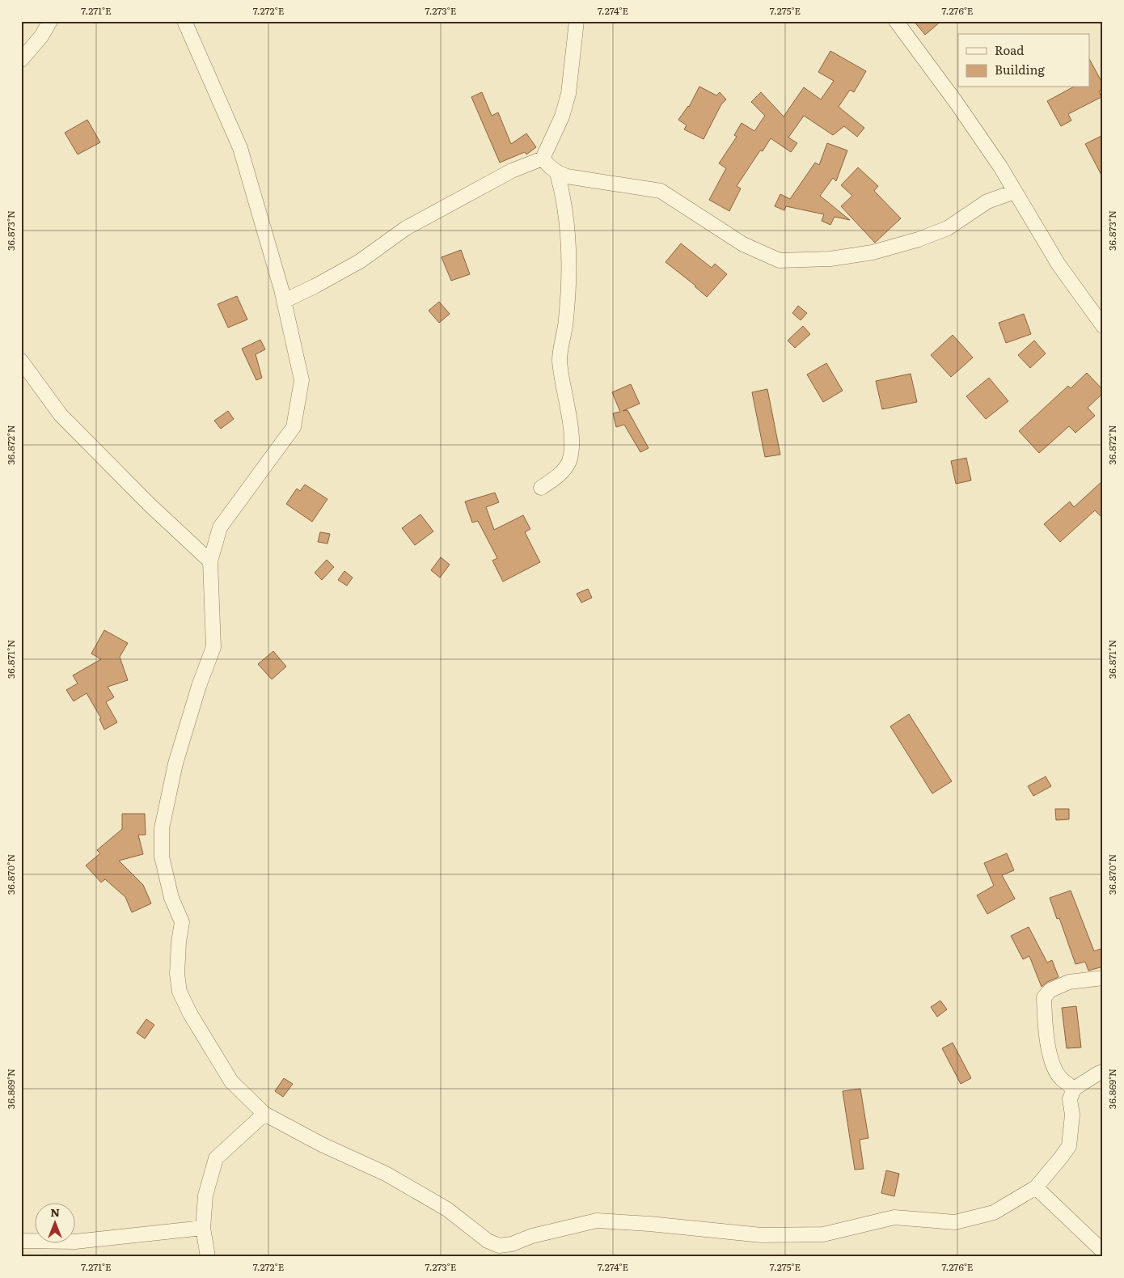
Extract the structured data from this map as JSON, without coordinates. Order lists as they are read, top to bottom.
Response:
{
  "legend": ["Road", "Building"],
  "north": "top",
  "coordinates": [
    "7.271°E",
    "7.272°E",
    "7.273°E",
    "7.274°E",
    "7.275°E",
    "7.276°E",
    "36.873°N",
    "36.872°N",
    "36.871°N",
    "36.870°N",
    "36.869°N"
  ]
}
